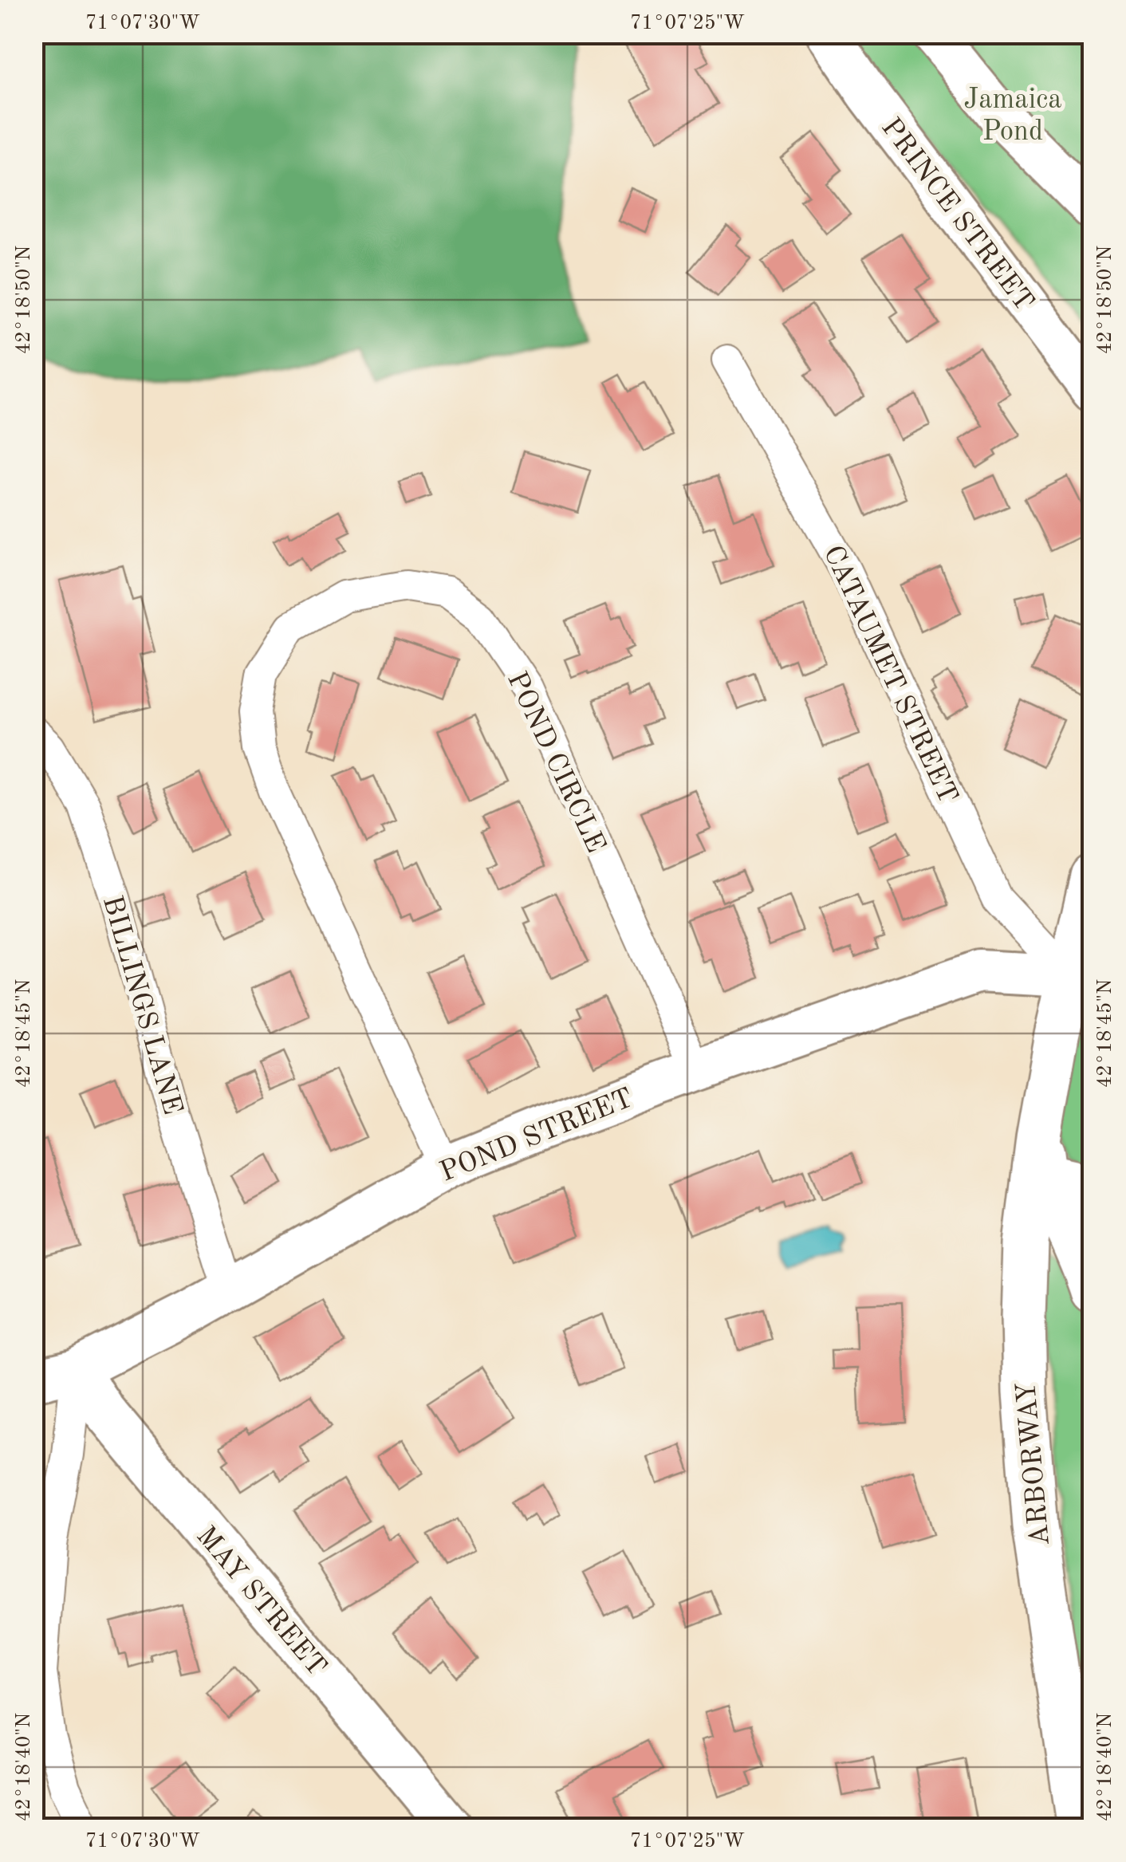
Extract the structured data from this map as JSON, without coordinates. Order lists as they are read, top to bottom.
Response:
{
  "streets": {
    "highway": ["ARBORWAY"],
    "street": [
      "PRINCE STREET",
      "CATAUMET STREET",
      "POND CIRCLE",
      "BILLINGS LANE",
      "POND STREET",
      "MAY STREET"
    ]
  },
  "crossings": [
    ["CATAUMET STREET", "POND STREET"],
    ["CATAUMET STREET", "ARBORWAY"],
    ["POND CIRCLE", "POND STREET"],
    ["BILLINGS LANE", "POND STREET"],
    ["POND STREET", "ARBORWAY"],
    ["POND STREET", "MAY STREET"]
  ],
  "parks": ["Jamaica Pond"],
  "coordinates": [
    "71°07'30\"W",
    "71°07'25\"W",
    "42°18'50\"N",
    "42°18'45\"N",
    "42°18'40\"N"
  ]
}
